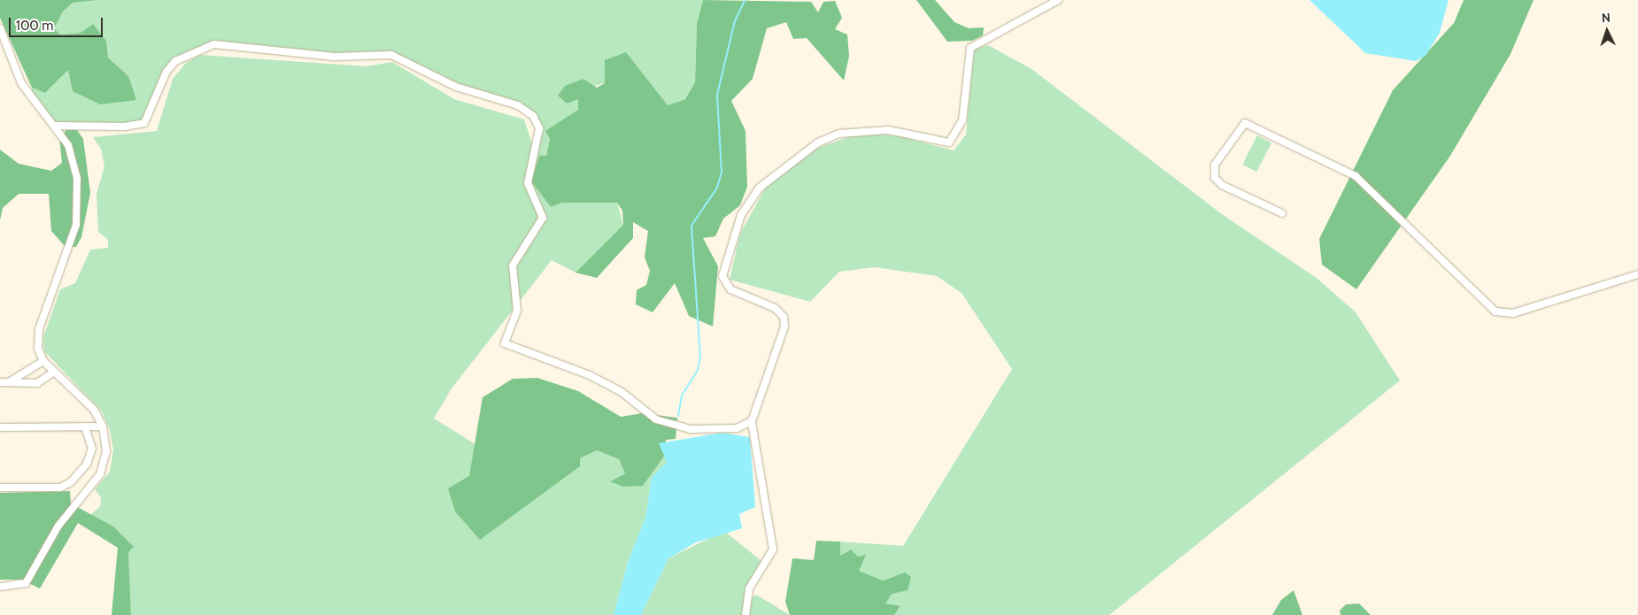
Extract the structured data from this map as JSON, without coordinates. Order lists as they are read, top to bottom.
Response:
{
  "scale_bar": "100 m",
  "north": "top"
}
